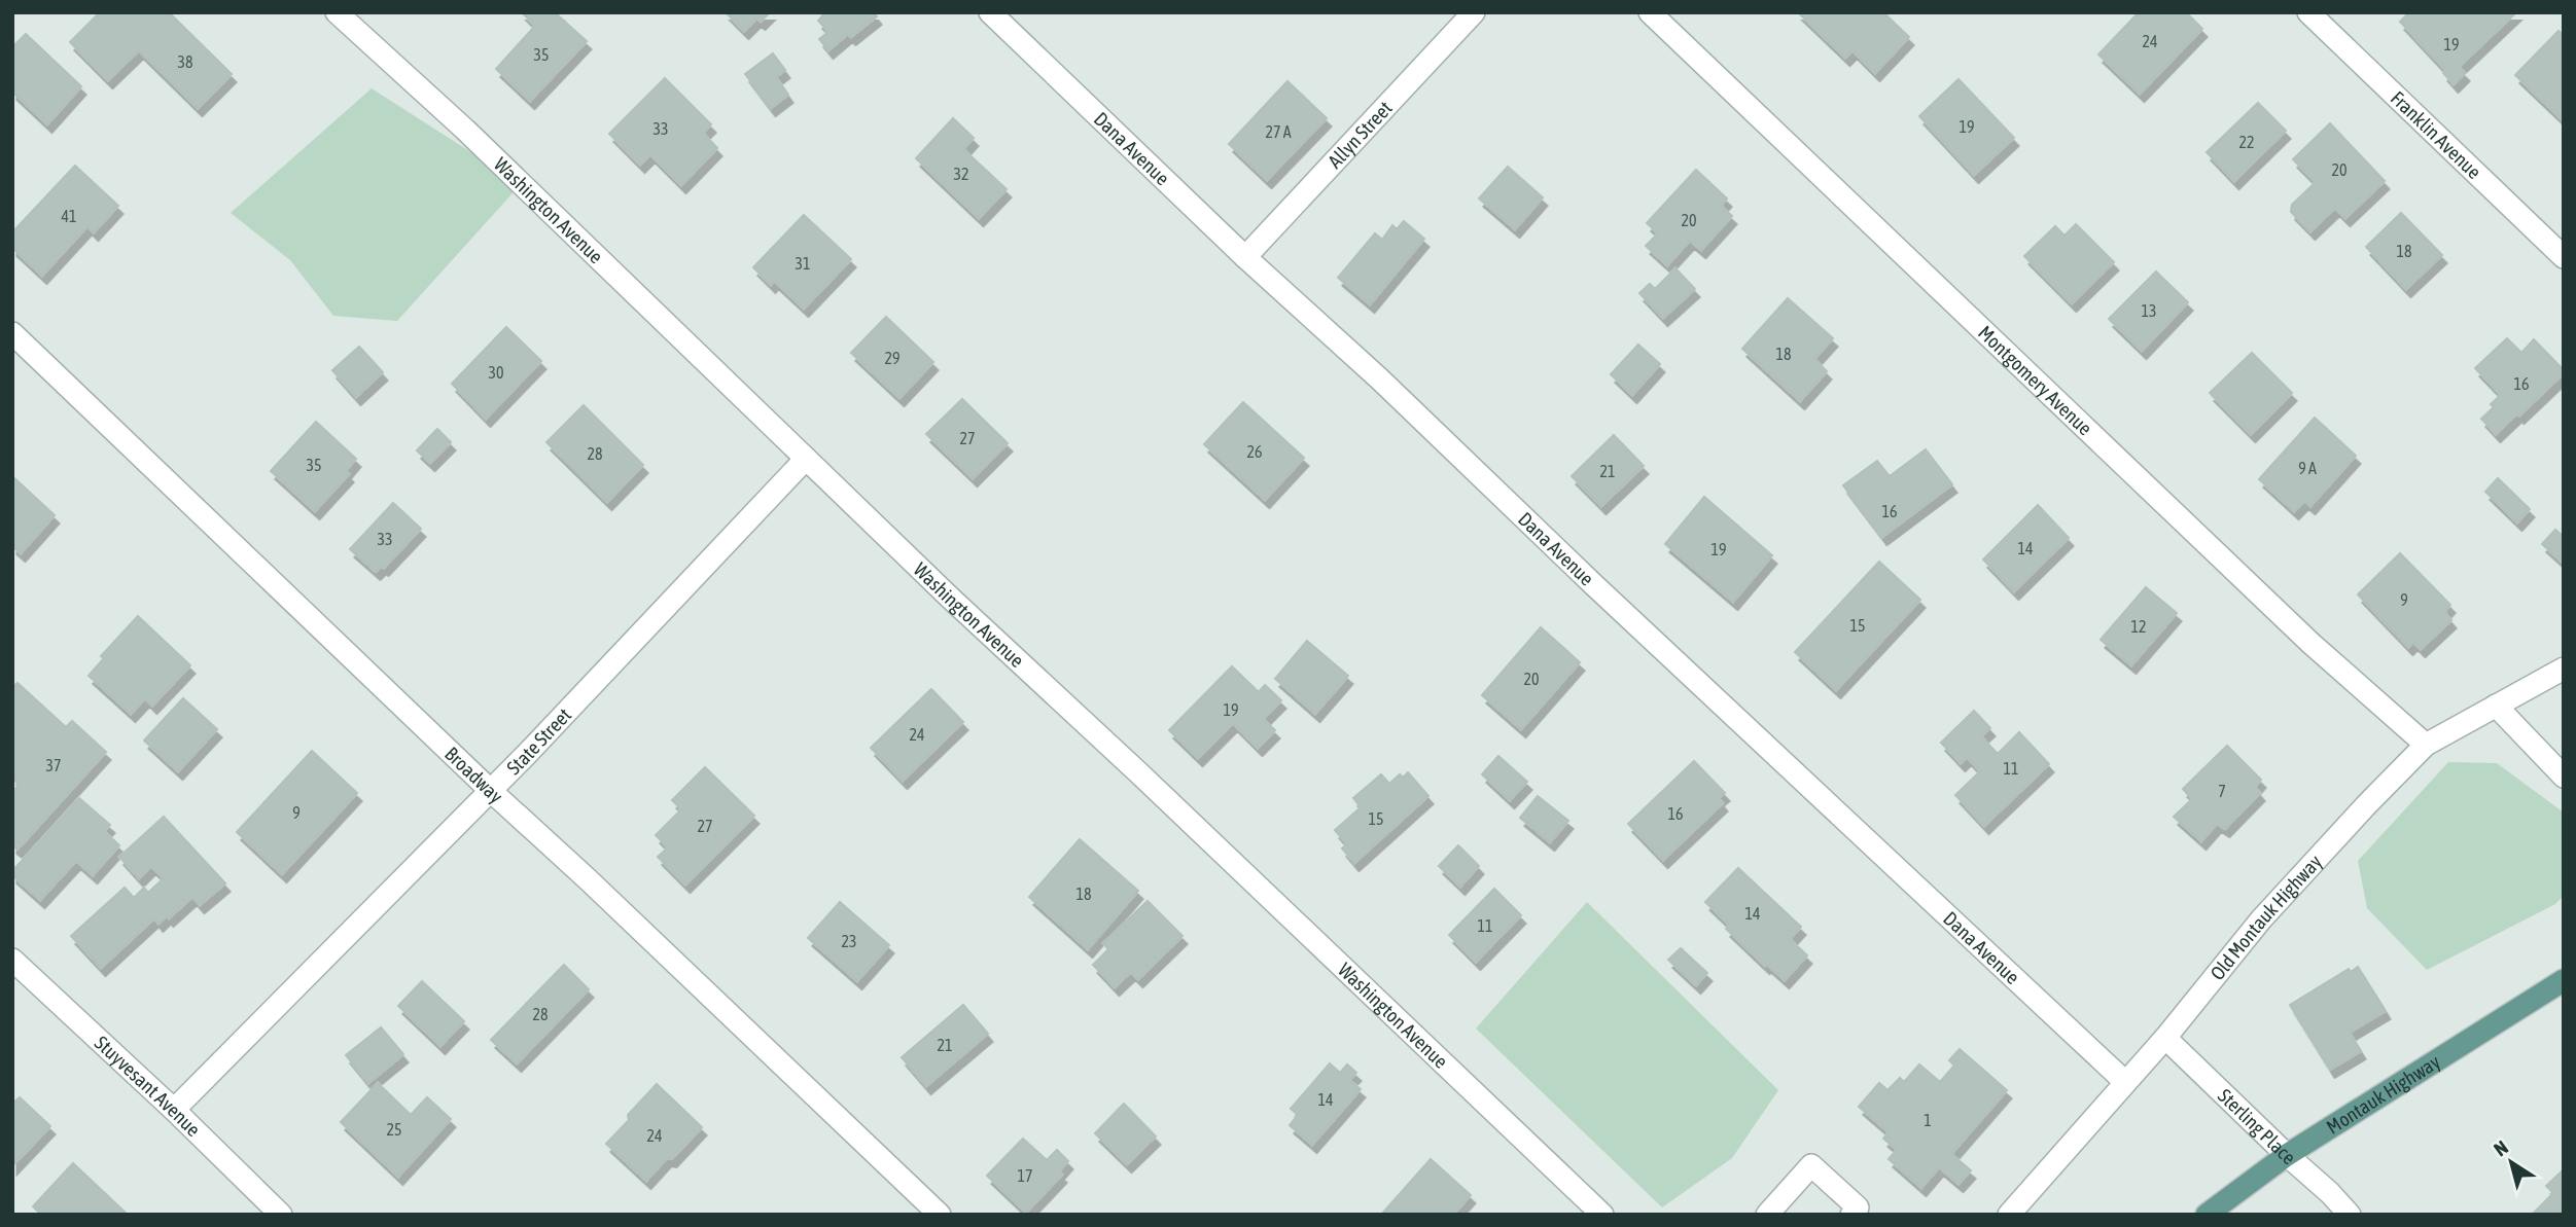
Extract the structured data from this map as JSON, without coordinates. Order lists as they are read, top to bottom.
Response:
{
  "streets": {
    "main road": ["Montauk Highway"],
    "street": [
      "Allyn Street",
      "Franklin Avenue",
      "Dana Avenue",
      "Washington Avenue",
      "Montgomery Avenue",
      "State Street",
      "Broadway",
      "Old Montauk Highway",
      "Stuyvesant Avenue",
      "Sterling Place"
    ]
  },
  "crossings": [
    ["Allyn Street", "Dana Avenue"],
    ["Dana Avenue", "Old Montauk Highway"],
    ["Washington Avenue", "State Street"],
    ["Montgomery Avenue", "Old Montauk Highway"],
    ["State Street", "Broadway"],
    ["State Street", "Stuyvesant Avenue"],
    ["Old Montauk Highway", "Sterling Place"],
    ["Montauk Highway", "Sterling Place"]
  ],
  "house_numbers": [
    "24",
    "19",
    "35",
    "38",
    "19",
    "33",
    "27 A",
    "22",
    "20",
    "32",
    "41",
    "20",
    "18",
    "31",
    "13",
    "18",
    "29",
    "30",
    "16",
    "27",
    "26",
    "28",
    "35",
    "9 A",
    "21",
    "16",
    "33",
    "14",
    "19",
    "9",
    "15",
    "12",
    "20",
    "19",
    "24",
    "37",
    "11",
    "7",
    "9",
    "16",
    "15",
    "27",
    "18",
    "14",
    "11",
    "23",
    "28",
    "21",
    "14",
    "1",
    "25",
    "24",
    "17"
  ],
  "north": "top left"
}
